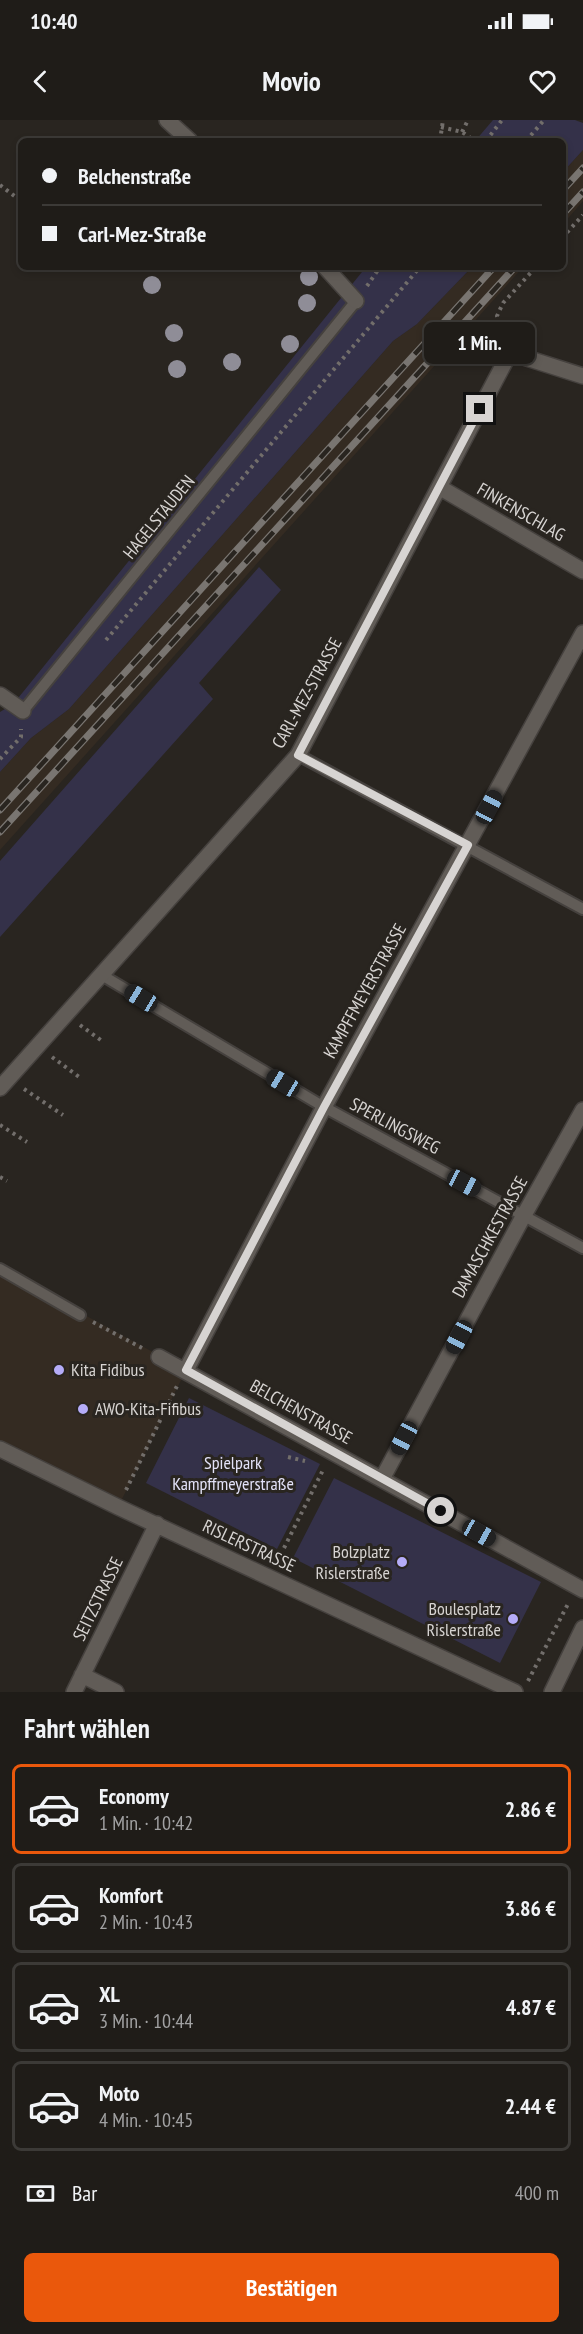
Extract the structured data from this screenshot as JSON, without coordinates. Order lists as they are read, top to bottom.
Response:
{
  "streets": {
    "street": [
      "FINKENSCHLAG",
      "CARL-MEZ-STRASSE",
      "KAMPFFMEYERSTRASSE",
      "DAMASCHKESTRASSE",
      "BELCHENSTRASSE",
      "RISLERSTRASSE",
      "SEITZSTRASSE"
    ],
    "lane": ["HAGELSTAUDEN", "SPERLINGSWEG"]
  },
  "crossings": [
    ["FINKENSCHLAG", "CARL-MEZ-STRASSE"],
    ["CARL-MEZ-STRASSE", "SPERLINGSWEG"],
    ["KAMPFFMEYERSTRASSE", "SPERLINGSWEG"],
    ["KAMPFFMEYERSTRASSE", "BELCHENSTRASSE"],
    ["SPERLINGSWEG", "DAMASCHKESTRASSE"],
    ["DAMASCHKESTRASSE", "BELCHENSTRASSE"],
    ["RISLERSTRASSE", "SEITZSTRASSE"]
  ],
  "parks": ["Spielpark Kampffmeyerstraße"],
  "places": [
    "Kita Fidibus",
    "AWO-Kita-Fifibus",
    "Bolzplatz Rislerstraße",
    "Boulesplatz Rislerstraße"
  ],
  "page": {
    "status": "10:40",
    "header": "Movio",
    "banner": ["Belchenstraße", "Carl-Mez-Straße"],
    "bubble": "1 Min.",
    "heading": "Fahrt wählen",
    "list": [
      {
        "name": "Economy",
        "note": "1 Min. · 10:42",
        "value": "2.86 €"
      },
      {
        "name": "Komfort",
        "note": "2 Min. · 10:43",
        "value": "3.86 €"
      },
      {
        "name": "XL",
        "note": "3 Min. · 10:44",
        "value": "4.87 €"
      },
      {
        "name": "Moto",
        "note": "4 Min. · 10:45",
        "value": "2.44 €"
      }
    ],
    "pay": ["Bar", "400 m"],
    "buttons": "Bestätigen"
  }
}
